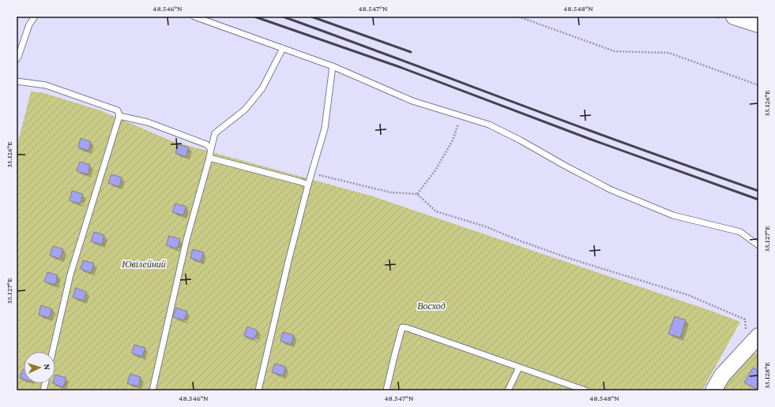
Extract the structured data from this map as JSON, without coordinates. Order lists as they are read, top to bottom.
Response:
{
  "parks": ["Ювілейний", "Восход"],
  "north": "right",
  "coordinates": [
    "48.546°N",
    "48.547°N",
    "48.548°N",
    "35.126°E",
    "35.127°E",
    "35.128°E"
  ]
}
